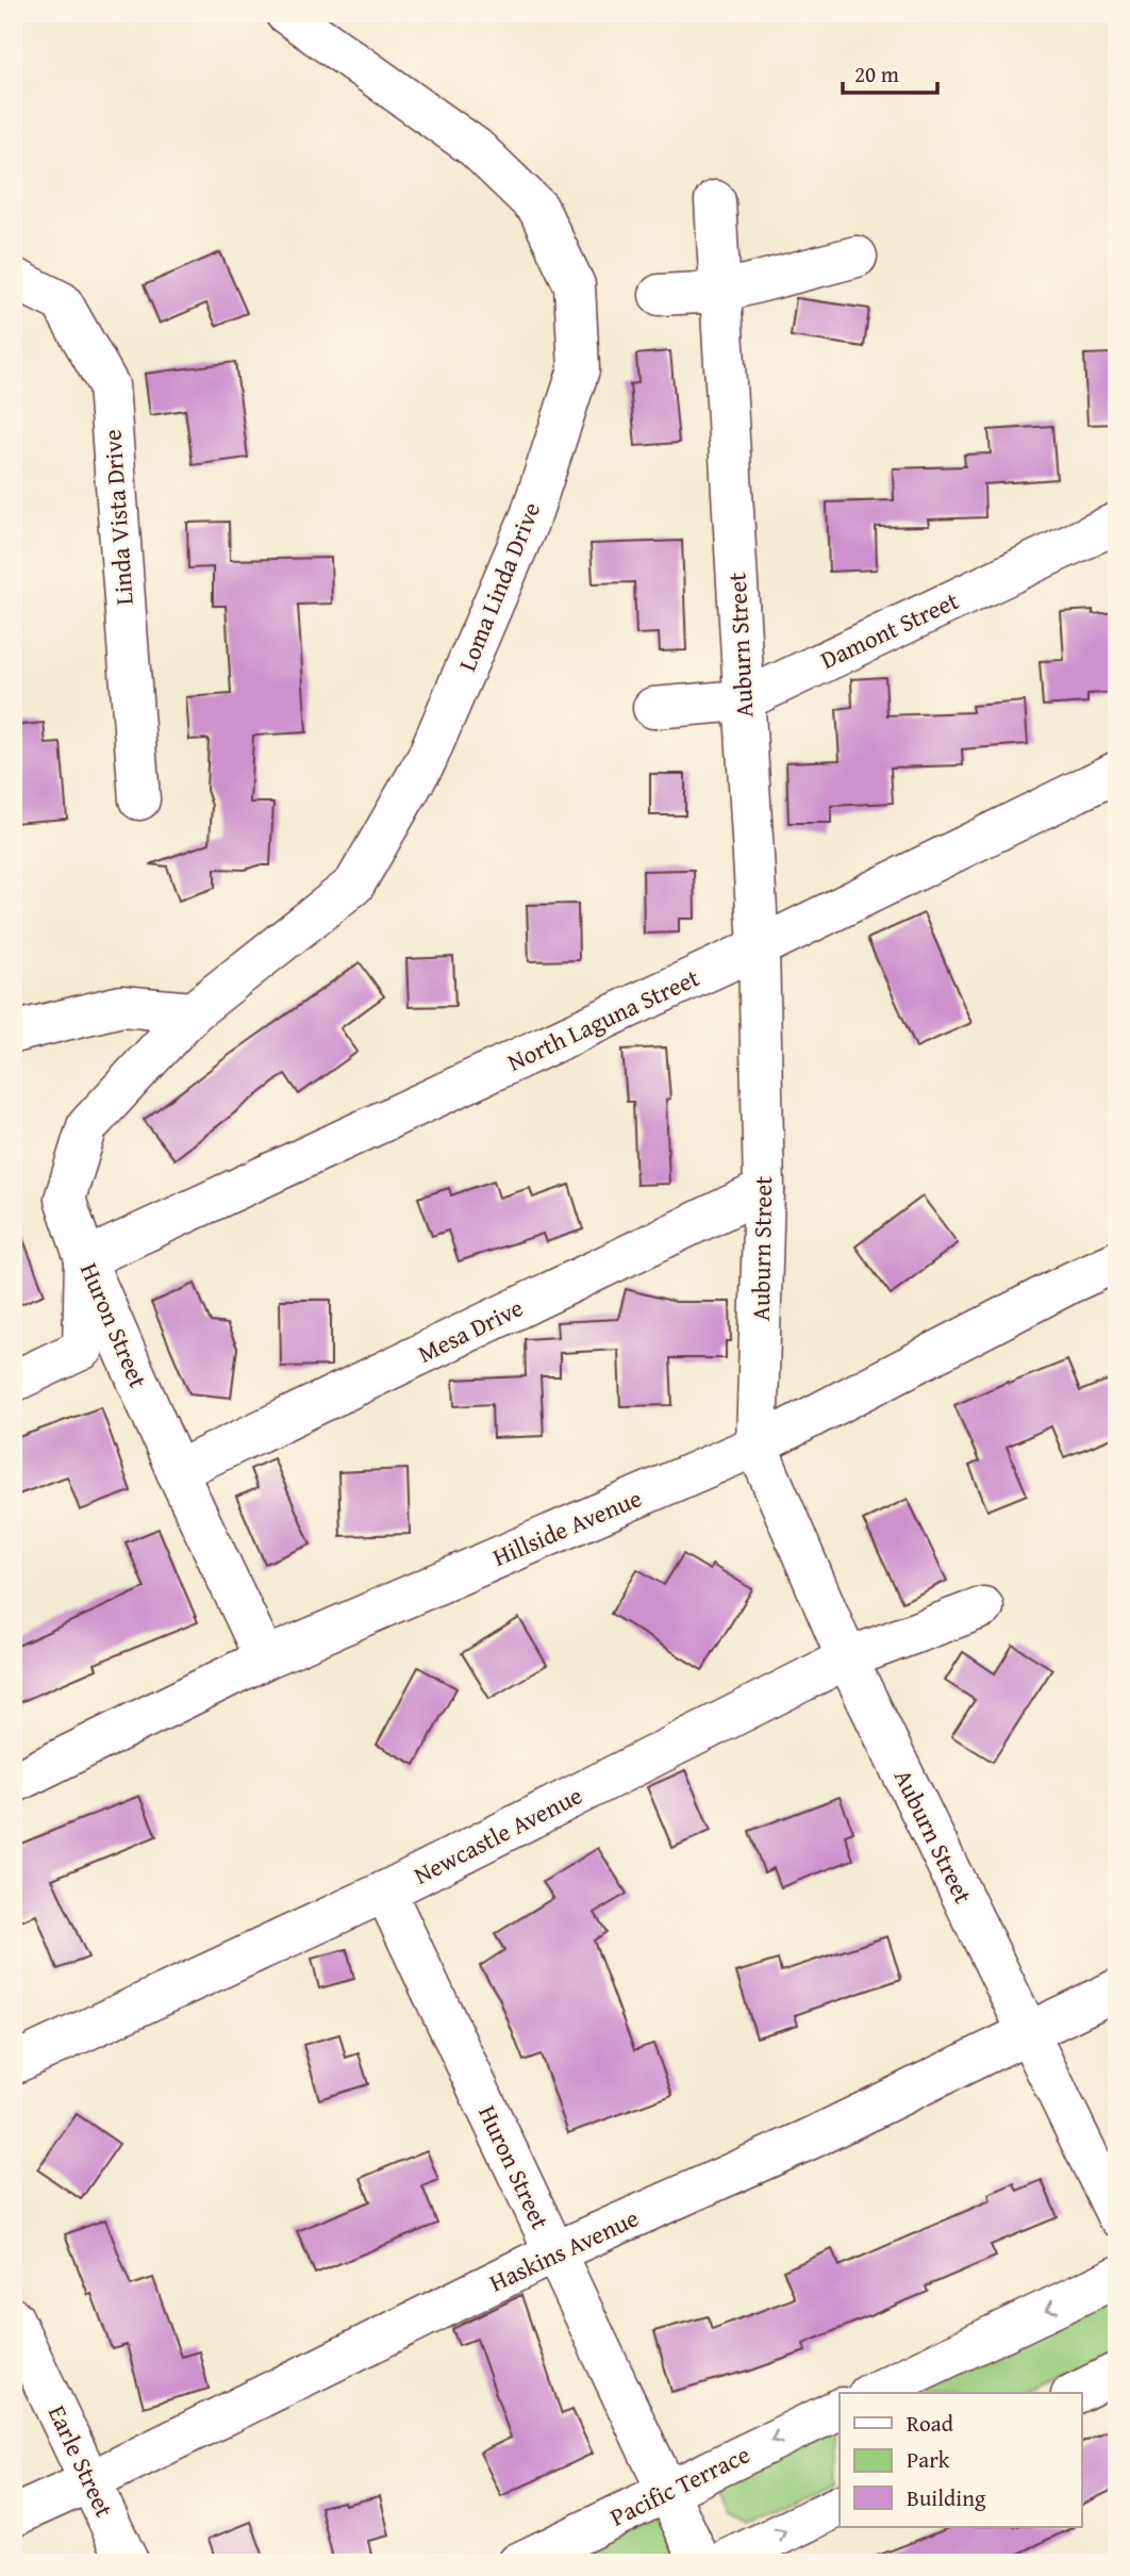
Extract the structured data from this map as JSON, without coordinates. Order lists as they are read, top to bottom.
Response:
{
  "streets": {
    "street": [
      "Linda Vista Drive",
      "Loma Linda Drive",
      "Damont Street",
      "Auburn Street",
      "North Laguna Street",
      "Huron Street",
      "Mesa Drive",
      "Hillside Avenue",
      "Newcastle Avenue",
      "Haskins Avenue",
      "Earle Street",
      "Pacific Terrace"
    ]
  },
  "crossings": [
    ["Loma Linda Drive", "Huron Street"],
    ["Damont Street", "Auburn Street"],
    ["Auburn Street", "North Laguna Street"],
    ["Auburn Street", "Mesa Drive"],
    ["Auburn Street", "Hillside Avenue"],
    ["Auburn Street", "Newcastle Avenue"],
    ["Auburn Street", "Haskins Avenue"],
    ["North Laguna Street", "Huron Street"],
    ["Huron Street", "Mesa Drive"],
    ["Huron Street", "Hillside Avenue"],
    ["Huron Street", "Newcastle Avenue"],
    ["Huron Street", "Haskins Avenue"],
    ["Huron Street", "Pacific Terrace"],
    ["Haskins Avenue", "Earle Street"]
  ],
  "legend": ["Road", "Park", "Building"],
  "scale_bar": "20 m"
}
